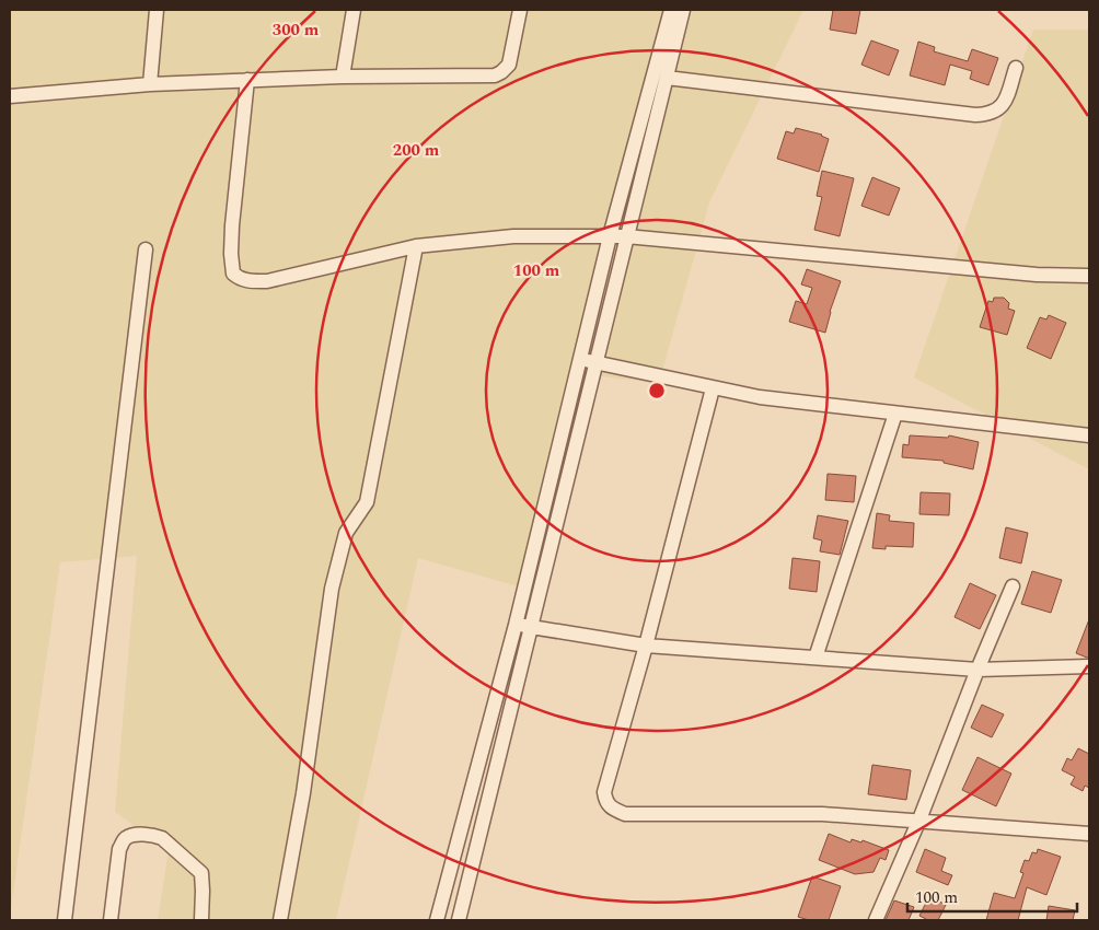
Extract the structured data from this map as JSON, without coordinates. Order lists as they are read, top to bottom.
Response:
{
  "scale_bar": "100 m",
  "rings": ["300 m", "200 m", "100 m"]
}
